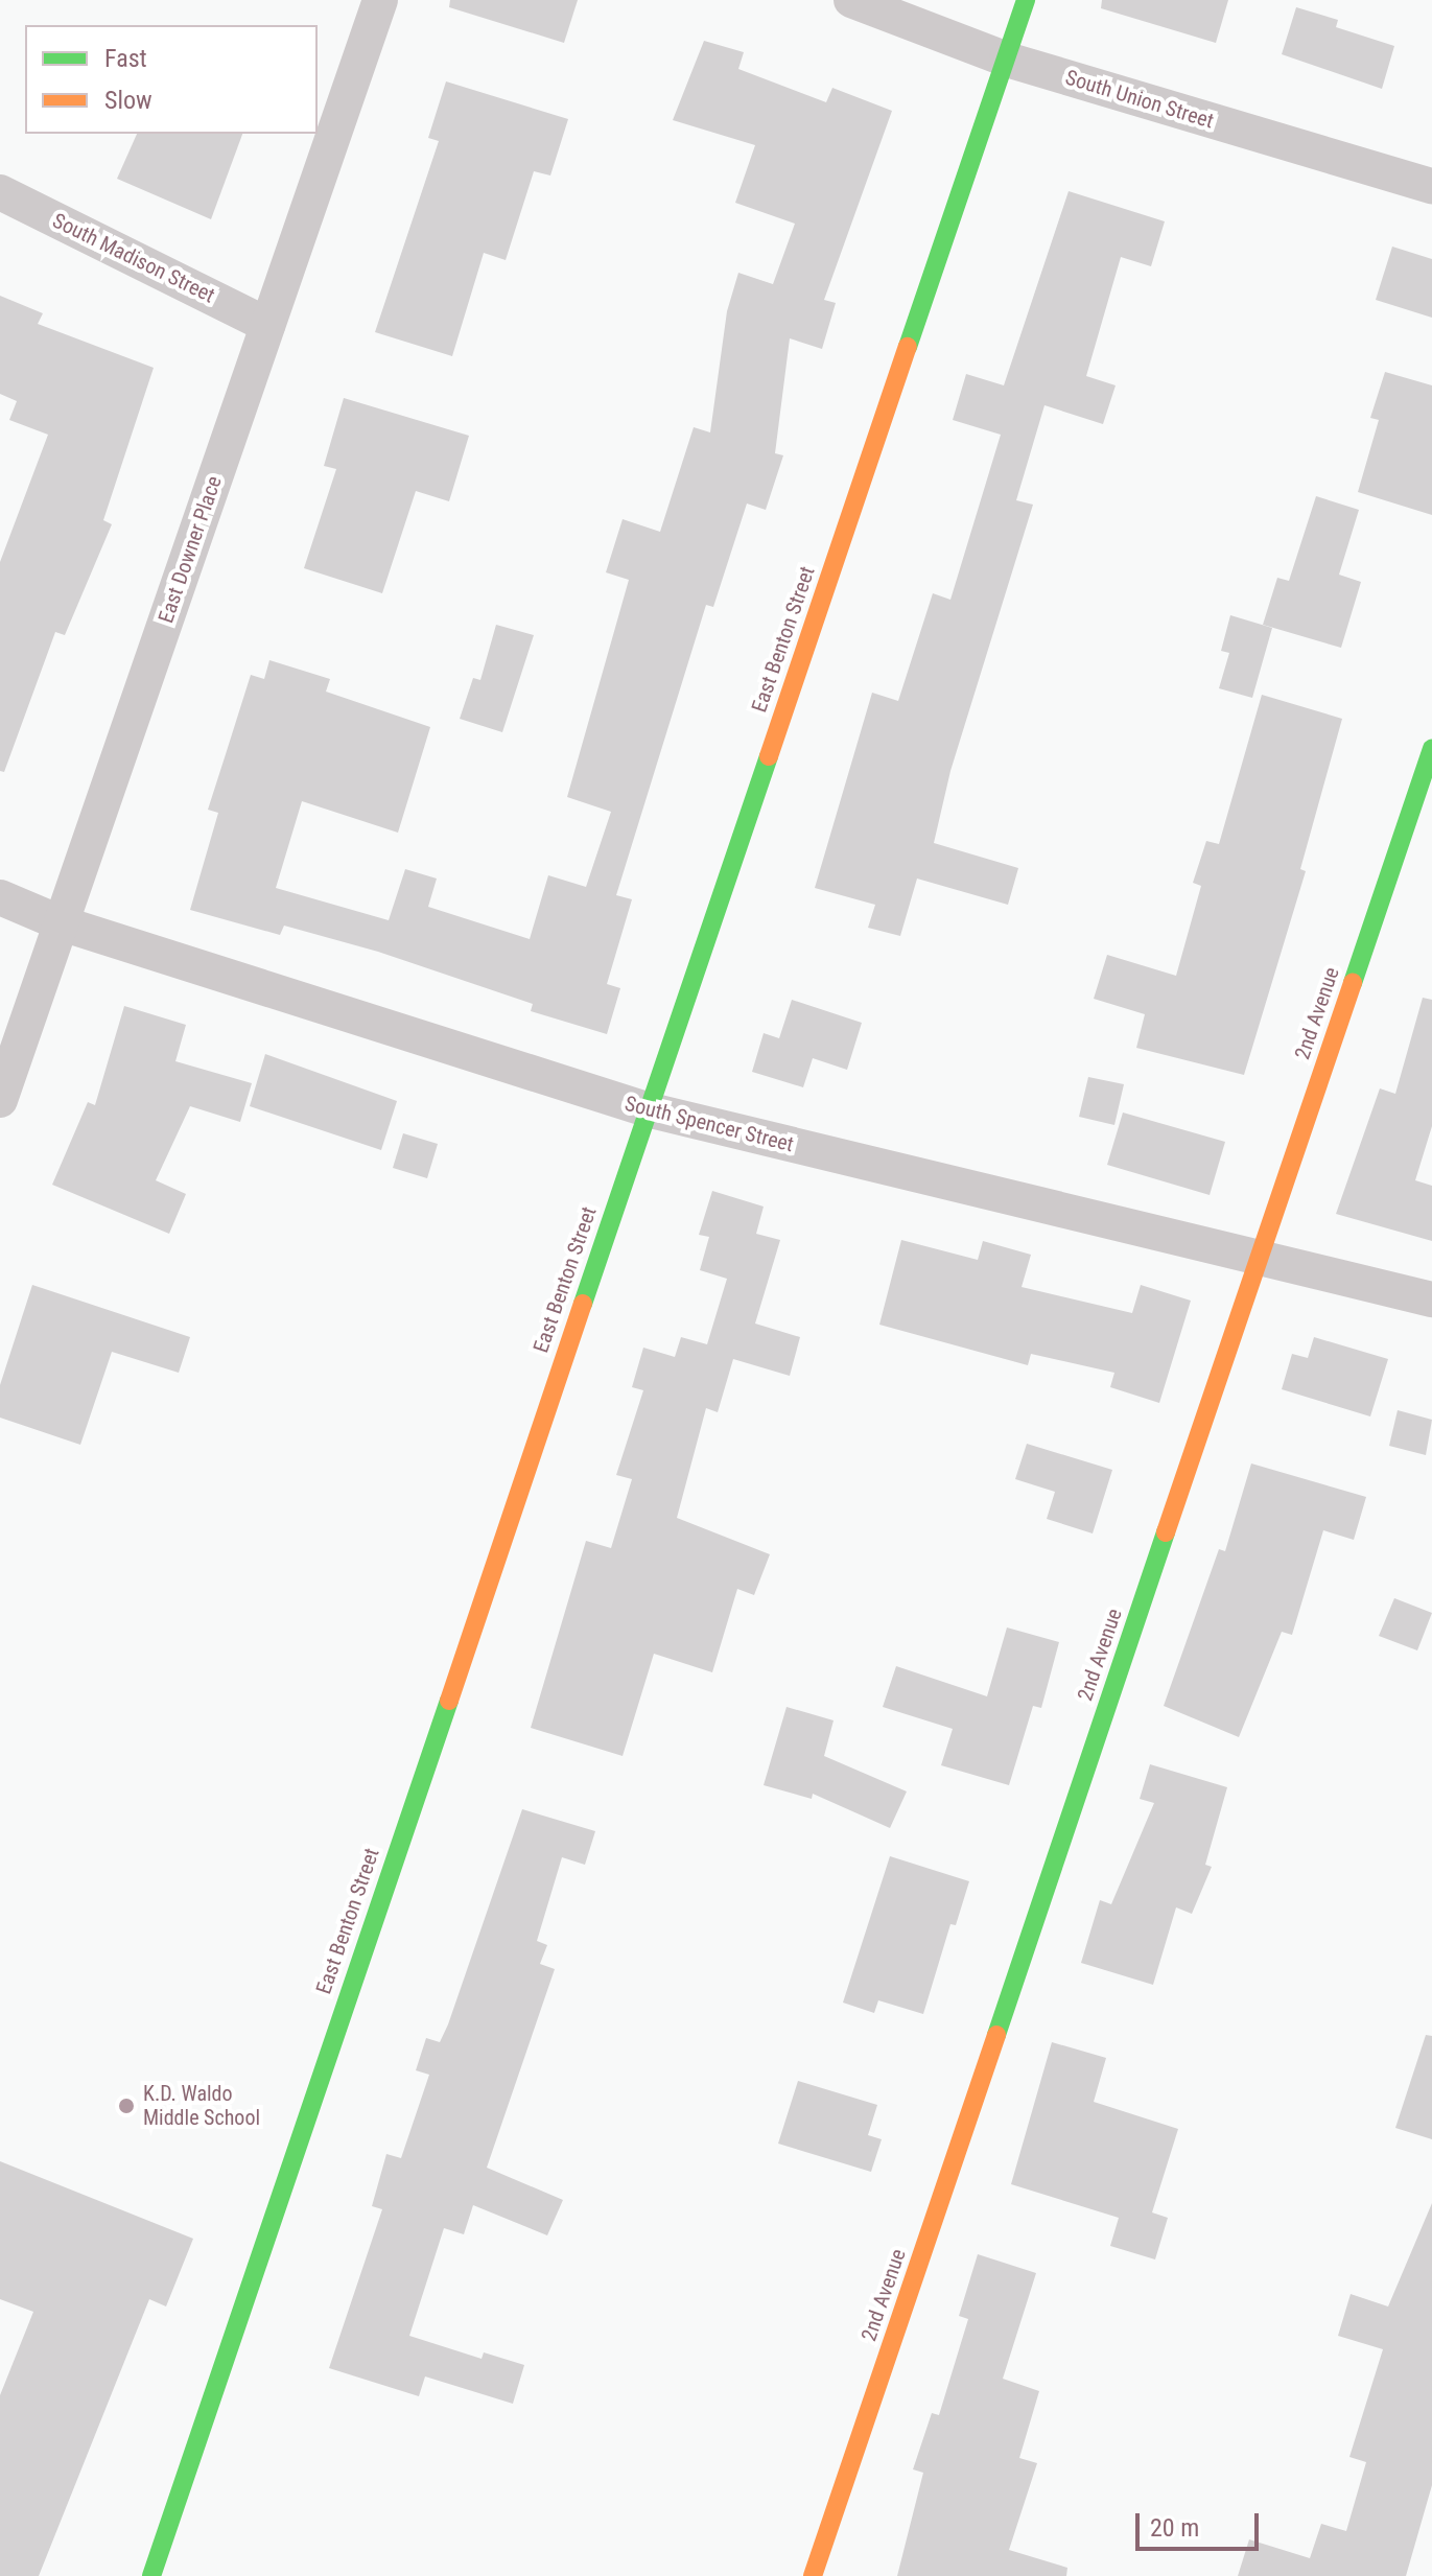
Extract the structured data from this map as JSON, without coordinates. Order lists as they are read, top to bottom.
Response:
{
  "streets": {
    "street": [
      "South Union Street",
      "South Madison Street",
      "East Downer Place",
      "East Benton Street",
      "2nd Avenue",
      "South Spencer Street"
    ]
  },
  "crossings": [
    ["South Union Street", "East Benton Street"],
    ["South Madison Street", "East Downer Place"],
    ["East Downer Place", "South Spencer Street"],
    ["East Benton Street", "South Spencer Street"],
    ["2nd Avenue", "South Spencer Street"]
  ],
  "places": ["K.D. Waldo Middle School"],
  "legend": ["Fast", "Slow"],
  "scale_bar": "20 m"
}
